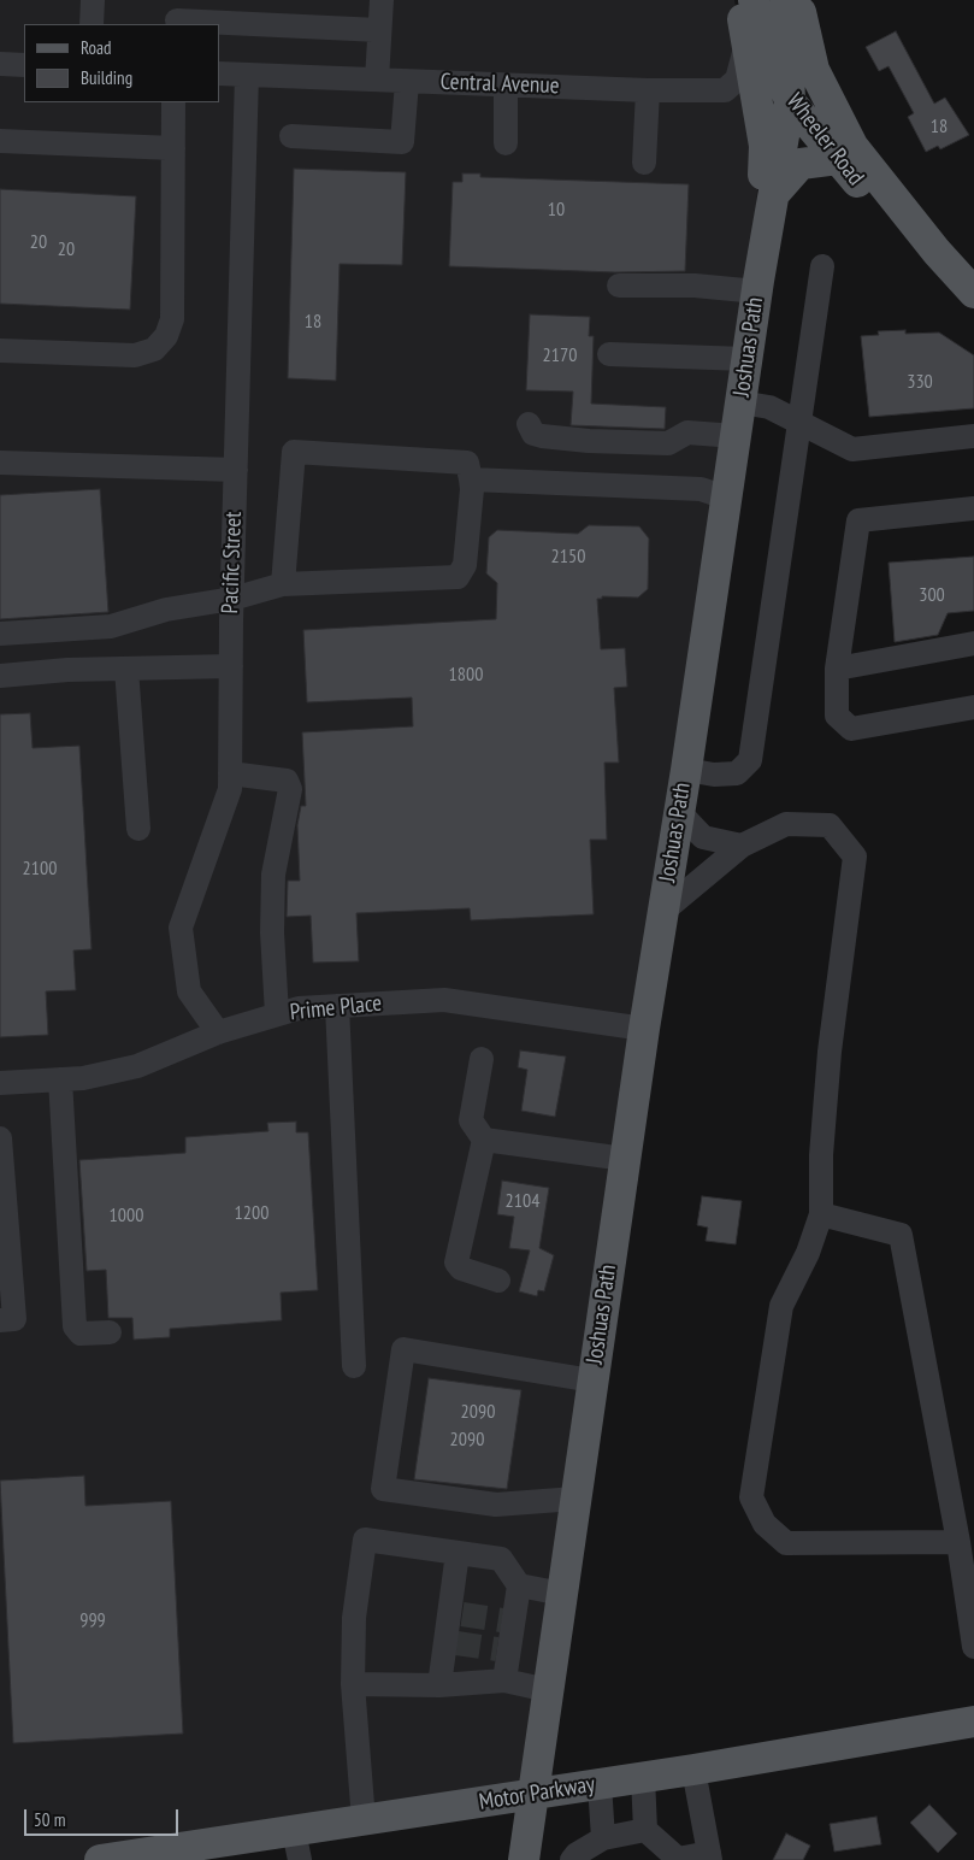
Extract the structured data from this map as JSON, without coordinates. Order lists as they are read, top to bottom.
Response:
{
  "streets": {
    "main road": ["Wheeler Road", "Joshuas Path", "Motor Parkway"],
    "street": ["Central Avenue", "Pacific Street", "Prime Place"]
  },
  "crossings": [
    ["Central Avenue", "Joshuas Path"],
    ["Central Avenue", "Pacific Street"],
    ["Wheeler Road", "Joshuas Path"],
    ["Joshuas Path", "Prime Place"],
    ["Joshuas Path", "Motor Parkway"],
    ["Pacific Street", "Prime Place"]
  ],
  "house_numbers": [
    "18",
    "10",
    "20",
    "20",
    "18",
    "2170",
    "330",
    "2150",
    "300",
    "1800",
    "2100",
    "2104",
    "1200",
    "1000",
    "2090",
    "2090",
    "999"
  ],
  "legend": ["Road", "Building"],
  "scale_bar": "50 m"
}
